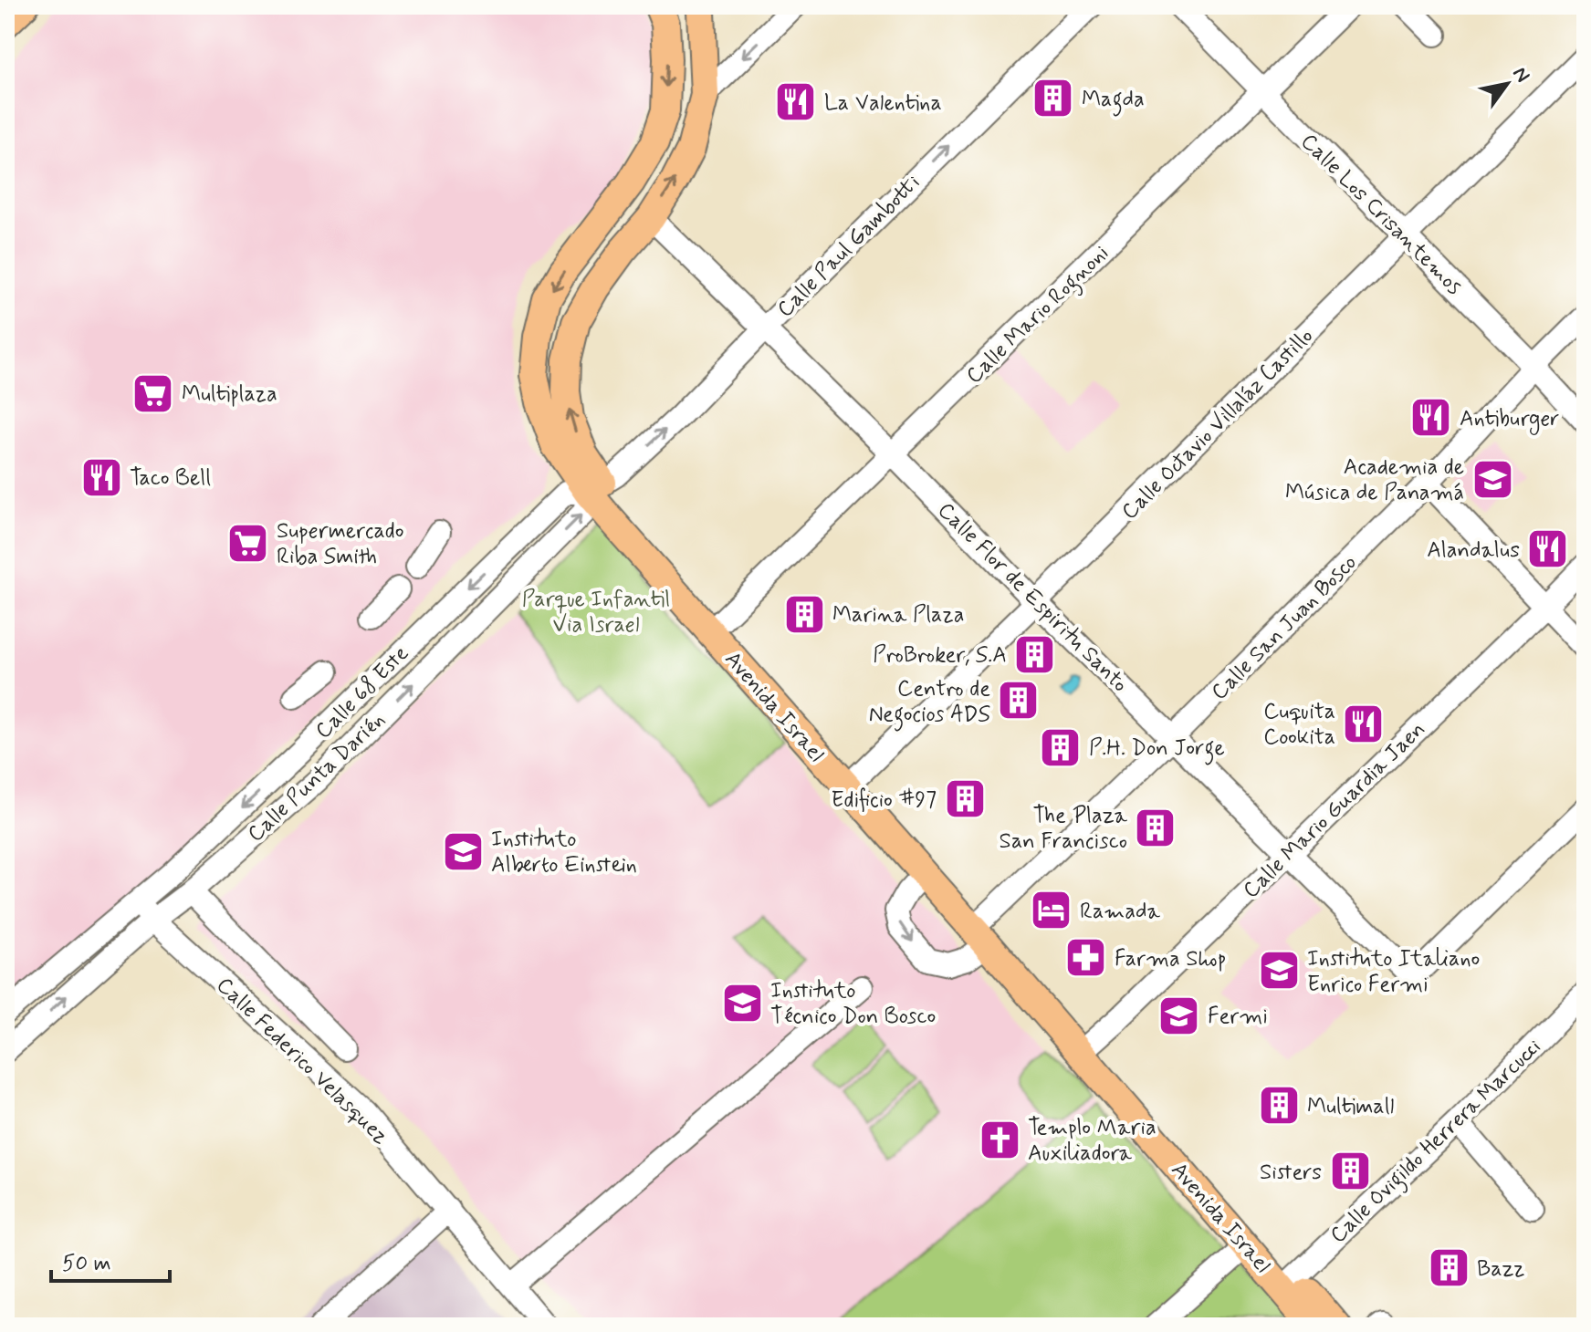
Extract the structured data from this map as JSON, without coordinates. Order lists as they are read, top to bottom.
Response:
{
  "streets": {
    "main road": ["Avenida Israel"],
    "street": [
      "Calle Los Crisantemos",
      "Calle Paul Gambotti",
      "Calle Mario Rognoni",
      "Calle Octavio Villaláz Castillo",
      "Calle Flor de Espiritu Santo",
      "Calle San Juan Bosco",
      "Calle 68 Este",
      "Calle Punta Darién",
      "Calle Mario Guardia Jaen",
      "Calle Federico Velasquez",
      "Calle Ovigildo Herrera Marcucci"
    ]
  },
  "crossings": [
    ["Calle Los Crisantemos", "Calle Mario Rognoni"],
    ["Calle Los Crisantemos", "Calle Octavio Villaláz Castillo"],
    ["Calle Los Crisantemos", "Calle San Juan Bosco"],
    ["Calle Paul Gambotti", "Calle Flor de Espiritu Santo"],
    ["Calle Paul Gambotti", "Calle 68 Este"],
    ["Calle Paul Gambotti", "Avenida Israel"],
    ["Calle Paul Gambotti", "Calle Punta Darién"],
    ["Calle Mario Rognoni", "Calle Flor de Espiritu Santo"],
    ["Calle Mario Rognoni", "Avenida Israel"],
    ["Calle Octavio Villaláz Castillo", "Calle Flor de Espiritu Santo"],
    ["Calle Octavio Villaláz Castillo", "Avenida Israel"],
    ["Calle Flor de Espiritu Santo", "Calle San Juan Bosco"],
    ["Calle Flor de Espiritu Santo", "Avenida Israel"],
    ["Calle Flor de Espiritu Santo", "Calle Mario Guardia Jaen"],
    ["Calle San Juan Bosco", "Avenida Israel"],
    ["Calle 68 Este", "Avenida Israel"],
    ["Calle 68 Este", "Calle Punta Darién"],
    ["Calle 68 Este", "Calle Federico Velasquez"],
    ["Avenida Israel", "Calle Punta Darién"],
    ["Avenida Israel", "Calle Mario Guardia Jaen"],
    ["Avenida Israel", "Calle Ovigildo Herrera Marcucci"],
    ["Calle Punta Darién", "Calle Federico Velasquez"]
  ],
  "one_way": ["Calle Paul Gambotti", "Calle 68 Este"],
  "parks": ["Parque Infantil Via Israel"],
  "places": {
    "building": [
      "Magda",
      "Marina Plaza",
      "ProBroker, S.A",
      "Centro de Negocios ADS",
      "P.H. Don Jorge",
      "Edificio #97",
      "The Plaza San Francisco",
      "Multimall",
      "Sisters",
      "Bazz"
    ],
    "restaurant": [
      "La Valentina",
      "Antiburger",
      "Taco Bell",
      "Alandalus",
      "Cuquita Cookita"
    ],
    "supermarket": ["Multiplaza", "Supermercado Riba Smith"],
    "school or university": [
      "Academia de Música de Panamá",
      "Instituto Alberto Einstein",
      "Instituto Italiano Enrico Fermi",
      "Instituto Técnico Don Bosco",
      "Fermi"
    ],
    "hotel": ["Ramada"],
    "pharmacy": ["Farma Shop"],
    "church": ["Templo Maria Auxiliadora"]
  },
  "scale_bar": "50 m",
  "north": "top right"
}
